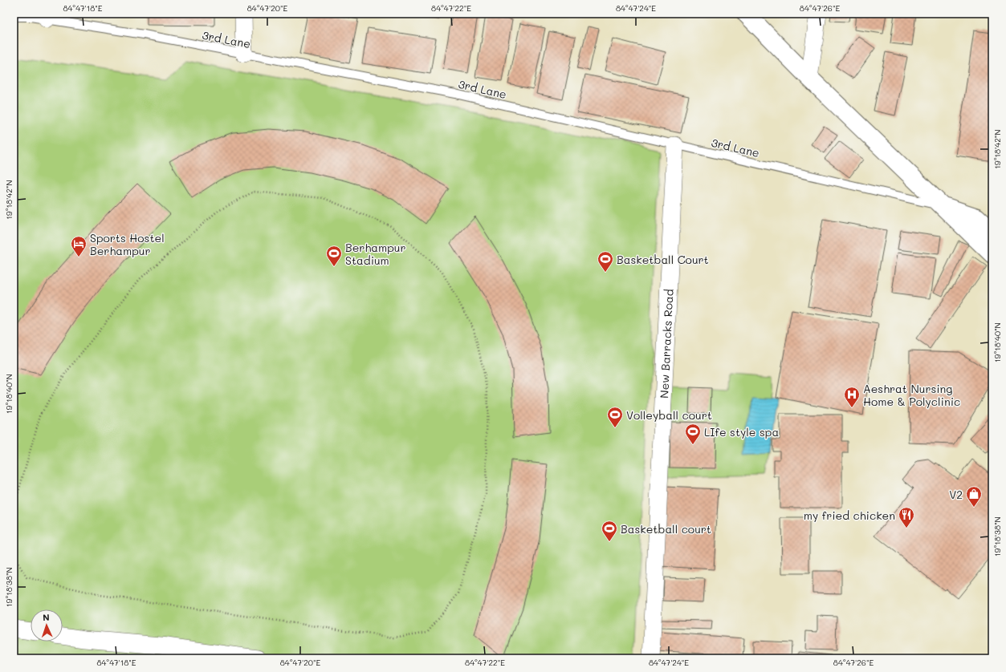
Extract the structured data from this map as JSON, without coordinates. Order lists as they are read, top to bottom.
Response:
{
  "streets": {
    "street": ["New Barracks Road"],
    "lane": ["3rd Lane"]
  },
  "crossings": [
    ["3rd Lane", "New Barracks Road"]
  ],
  "places": {
    "hotel": ["Sports Hostel Berhampur"],
    "sports": [
      "Berhampur Stadium",
      "Basketball Court",
      "Volleyball court",
      "LIfe style spa",
      "Basketball court"
    ],
    "hospital": ["Aeshrat Nursing Home & Polyclinic"],
    "shop": ["V2"],
    "restaurant": ["my fried chicken"]
  },
  "north": "top",
  "coordinates": [
    "84°47'18\"E",
    "84°47'20\"E",
    "84°47'22\"E",
    "84°47'24\"E",
    "84°47'26\"E",
    "19°18'42\"N",
    "19°18'40\"N",
    "19°18'38\"N"
  ]
}
